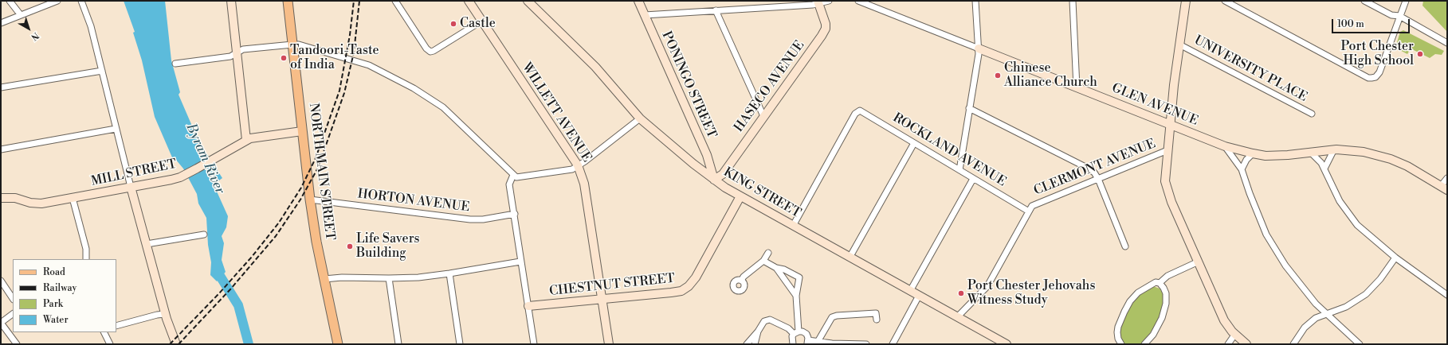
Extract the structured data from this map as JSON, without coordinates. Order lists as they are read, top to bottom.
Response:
{
  "streets": {
    "main road": ["NORTH MAIN STREET"],
    "street": [
      "UNIVERSITY PLACE",
      "PONINGO STREET",
      "HASECO AVENUE",
      "GLEN AVENUE",
      "WILLETT AVENUE",
      "ROCKLAND AVENUE",
      "CLERMONT AVENUE",
      "MILL STREET",
      "KING STREET",
      "HORTON AVENUE",
      "CHESTNUT STREET"
    ]
  },
  "crossings": [
    ["PONINGO STREET", "HASECO AVENUE"],
    ["PONINGO STREET", "KING STREET"],
    ["HASECO AVENUE", "KING STREET"],
    ["WILLETT AVENUE", "CHESTNUT STREET"],
    ["ROCKLAND AVENUE", "CLERMONT AVENUE"],
    ["ROCKLAND AVENUE", "KING STREET"],
    ["CLERMONT AVENUE", "KING STREET"],
    ["NORTH MAIN STREET", "MILL STREET"],
    ["NORTH MAIN STREET", "HORTON AVENUE"],
    ["KING STREET", "CHESTNUT STREET"]
  ],
  "water": ["Byram River"],
  "places": [
    "Castle",
    "Port Chester High School",
    "Tandoori-Taste of India",
    "Chinese Alliance Church",
    "Life Savers Building",
    "Port Chester Jehovahs Witness Study"
  ],
  "legend": [
    "Road",
    "Railway",
    "Park",
    "Water"
  ],
  "scale_bar": "100 m",
  "north": "bottom right"
}
